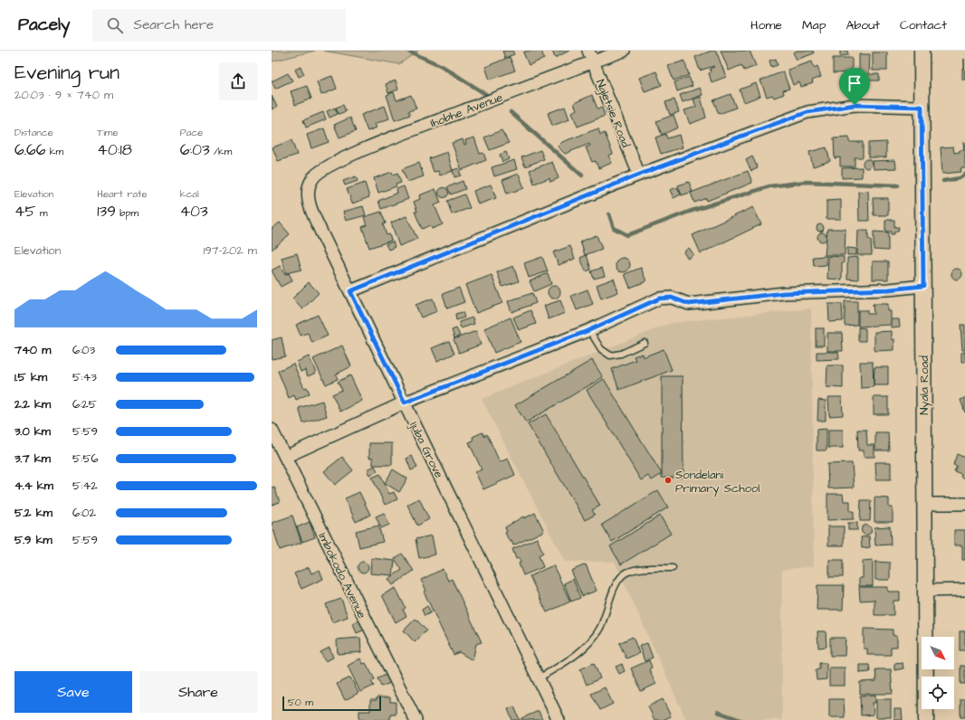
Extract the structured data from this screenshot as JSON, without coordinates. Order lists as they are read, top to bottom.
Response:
{
  "streets": {
    "street": [
      "Ihobhe Avenue",
      "Ngletsie Road",
      "Nyala Road",
      "Ijuba Grove",
      "Imbokodo Avenue"
    ]
  },
  "crossings": [
    ["Ihobhe Avenue", "Ngletsie Road"],
    ["Ihobhe Avenue", "Ijuba Grove"]
  ],
  "places": ["Sondelani Primary School"],
  "scale_bar": "50 m",
  "north": "bottom right",
  "page": {
    "header": "Pacely",
    "search": "Search here",
    "nav": [
      "Home",
      "Map",
      "About",
      "Contact"
    ],
    "heading": ["Evening run", "20:03 · 9 × 740 m"],
    "stats": [
      ["Distance", "6.66 km"],
      ["Time", "40:18"],
      ["Pace", "6:03 /km"],
      ["Elevation", "45 m"],
      ["Heart rate", "139 bpm"],
      ["kcal", "403"]
    ],
    "chart": ["Elevation", "197–202 m"],
    "list": [
      {
        "name": "740 m",
        "note": "6:03"
      },
      {
        "name": "1.5 km",
        "note": "5:43"
      },
      {
        "name": "2.2 km",
        "note": "6:25"
      },
      {
        "name": "3.0 km",
        "note": "5:59"
      },
      {
        "name": "3.7 km",
        "note": "5:56"
      },
      {
        "name": "4.4 km",
        "note": "5:42"
      },
      {
        "name": "5.2 km",
        "note": "6:02"
      },
      {
        "name": "5.9 km",
        "note": "5:59"
      }
    ],
    "buttons": ["Save", "Share"],
    "scale": "50 m"
  }
}
